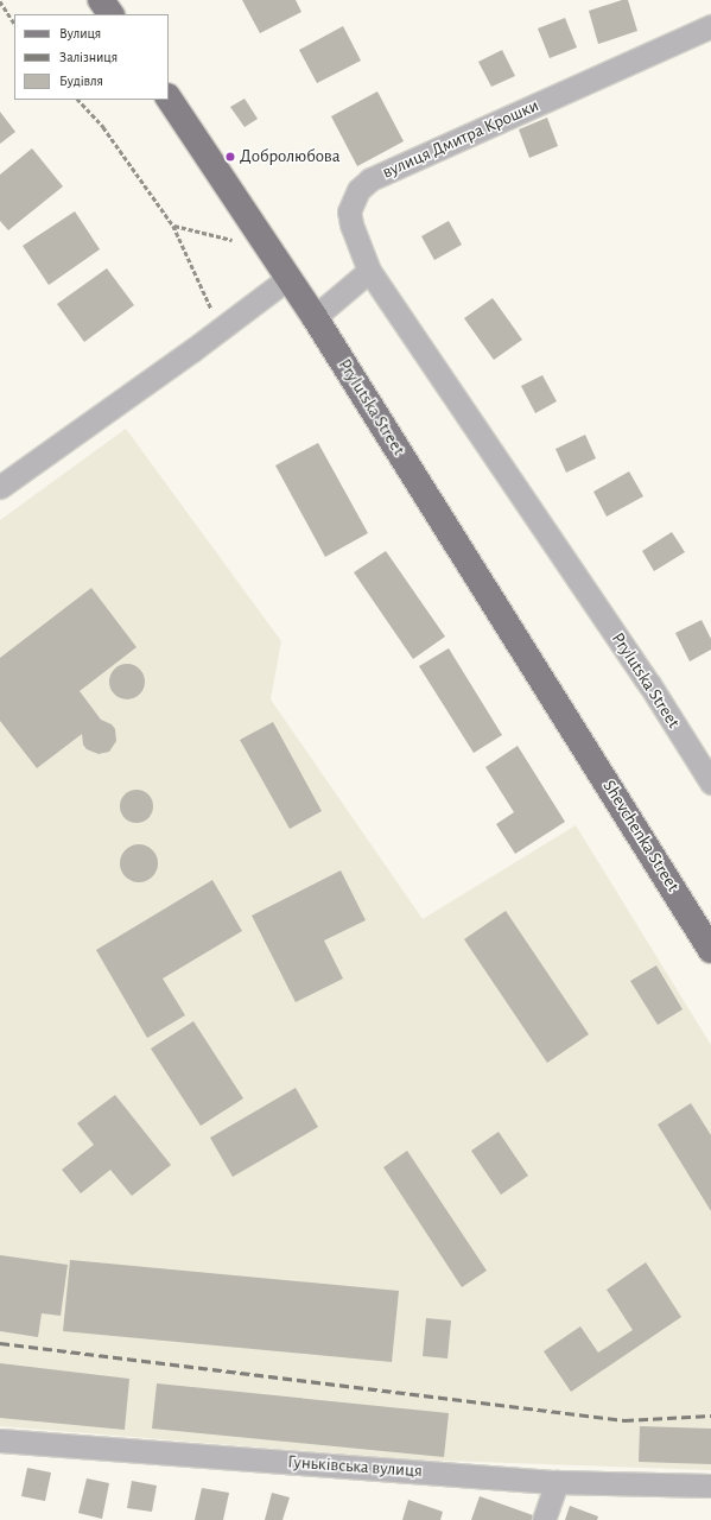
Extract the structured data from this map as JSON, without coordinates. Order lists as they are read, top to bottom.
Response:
{
  "streets": {
    "main road": ["Prylutska Street", "Shevchenka Street"],
    "street": ["вулиця Дмитра Крошки", "Гуньківська вулиця"]
  },
  "crossings": [
    ["вулиця Дмитра Крошки", "Prylutska Street"],
    ["Prylutska Street", "Shevchenka Street"]
  ],
  "places": ["Добролюбова"],
  "legend": ["Вулиця", "Залізниця", "Будівля"]
}
